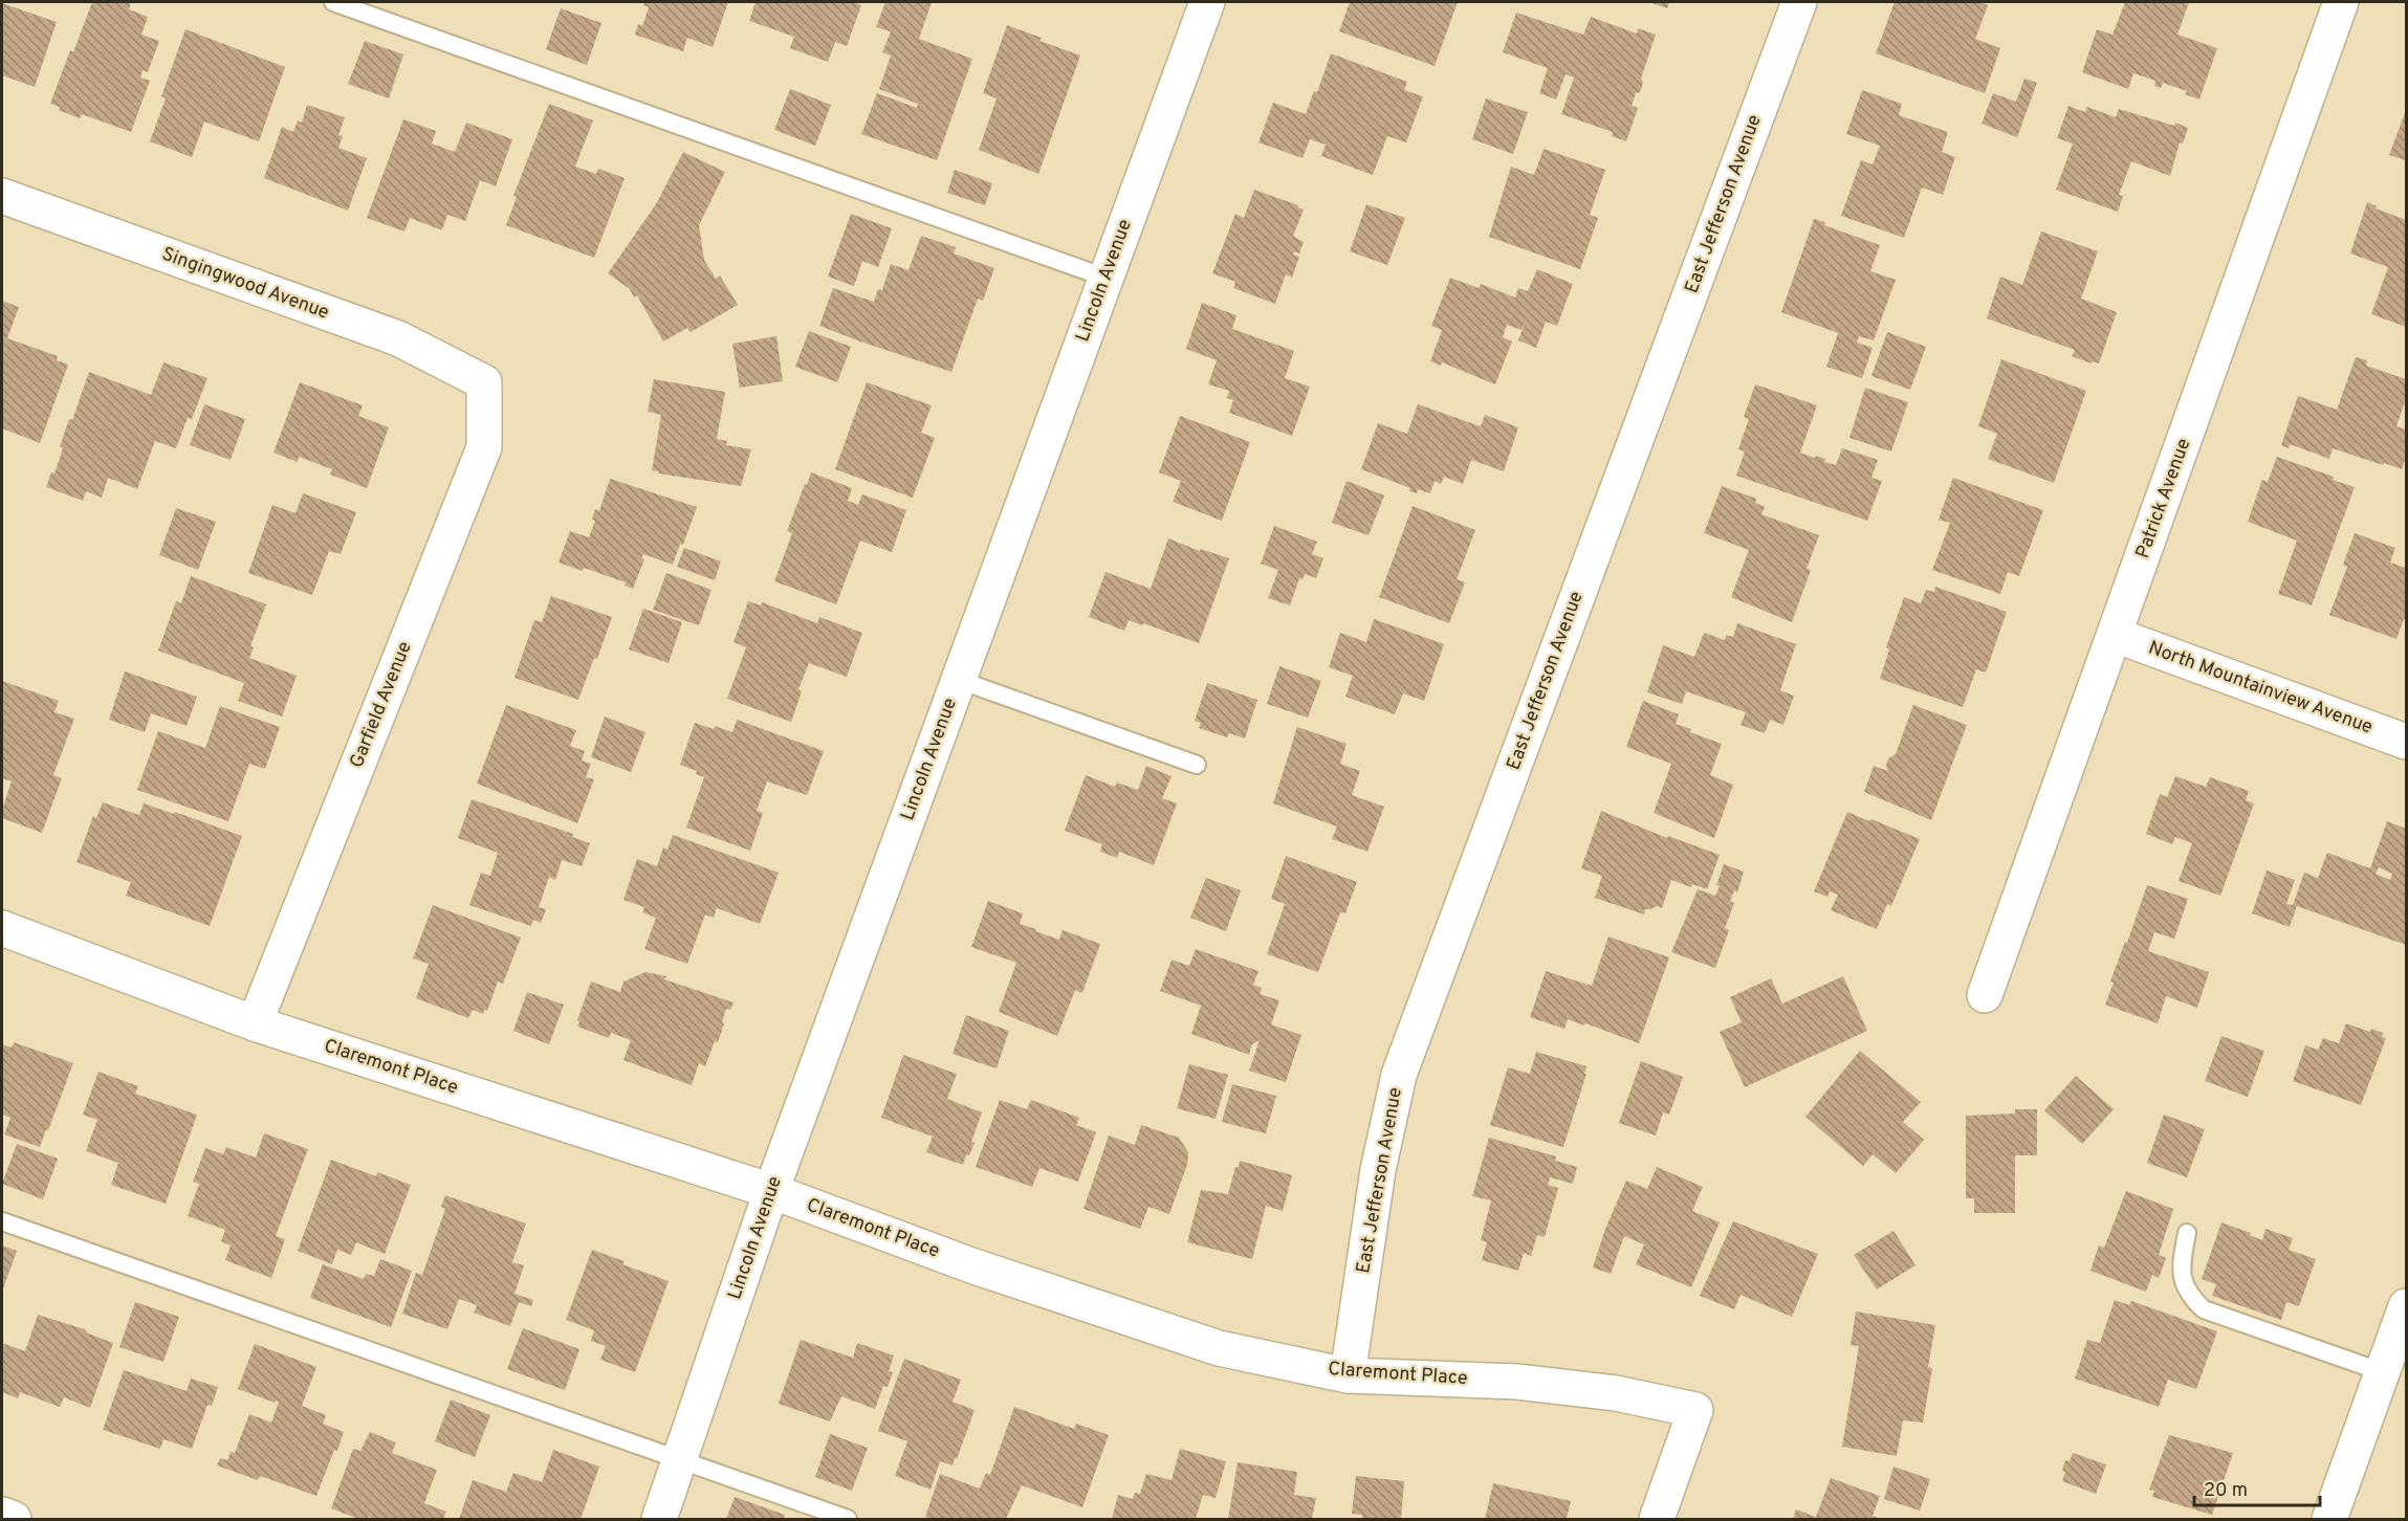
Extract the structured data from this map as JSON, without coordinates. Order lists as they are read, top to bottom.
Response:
{
  "streets": {
    "street": [
      "East Jefferson Avenue",
      "Lincoln Avenue",
      "Singingwood Avenue",
      "Patrick Avenue",
      "North Mountainview Avenue",
      "Garfield Avenue",
      "Claremont Place"
    ]
  },
  "crossings": [
    ["East Jefferson Avenue", "Claremont Place"],
    ["Lincoln Avenue", "Claremont Place"],
    ["Singingwood Avenue", "Garfield Avenue"],
    ["Patrick Avenue", "North Mountainview Avenue"],
    ["Garfield Avenue", "Claremont Place"]
  ],
  "scale_bar": "20 m"
}
